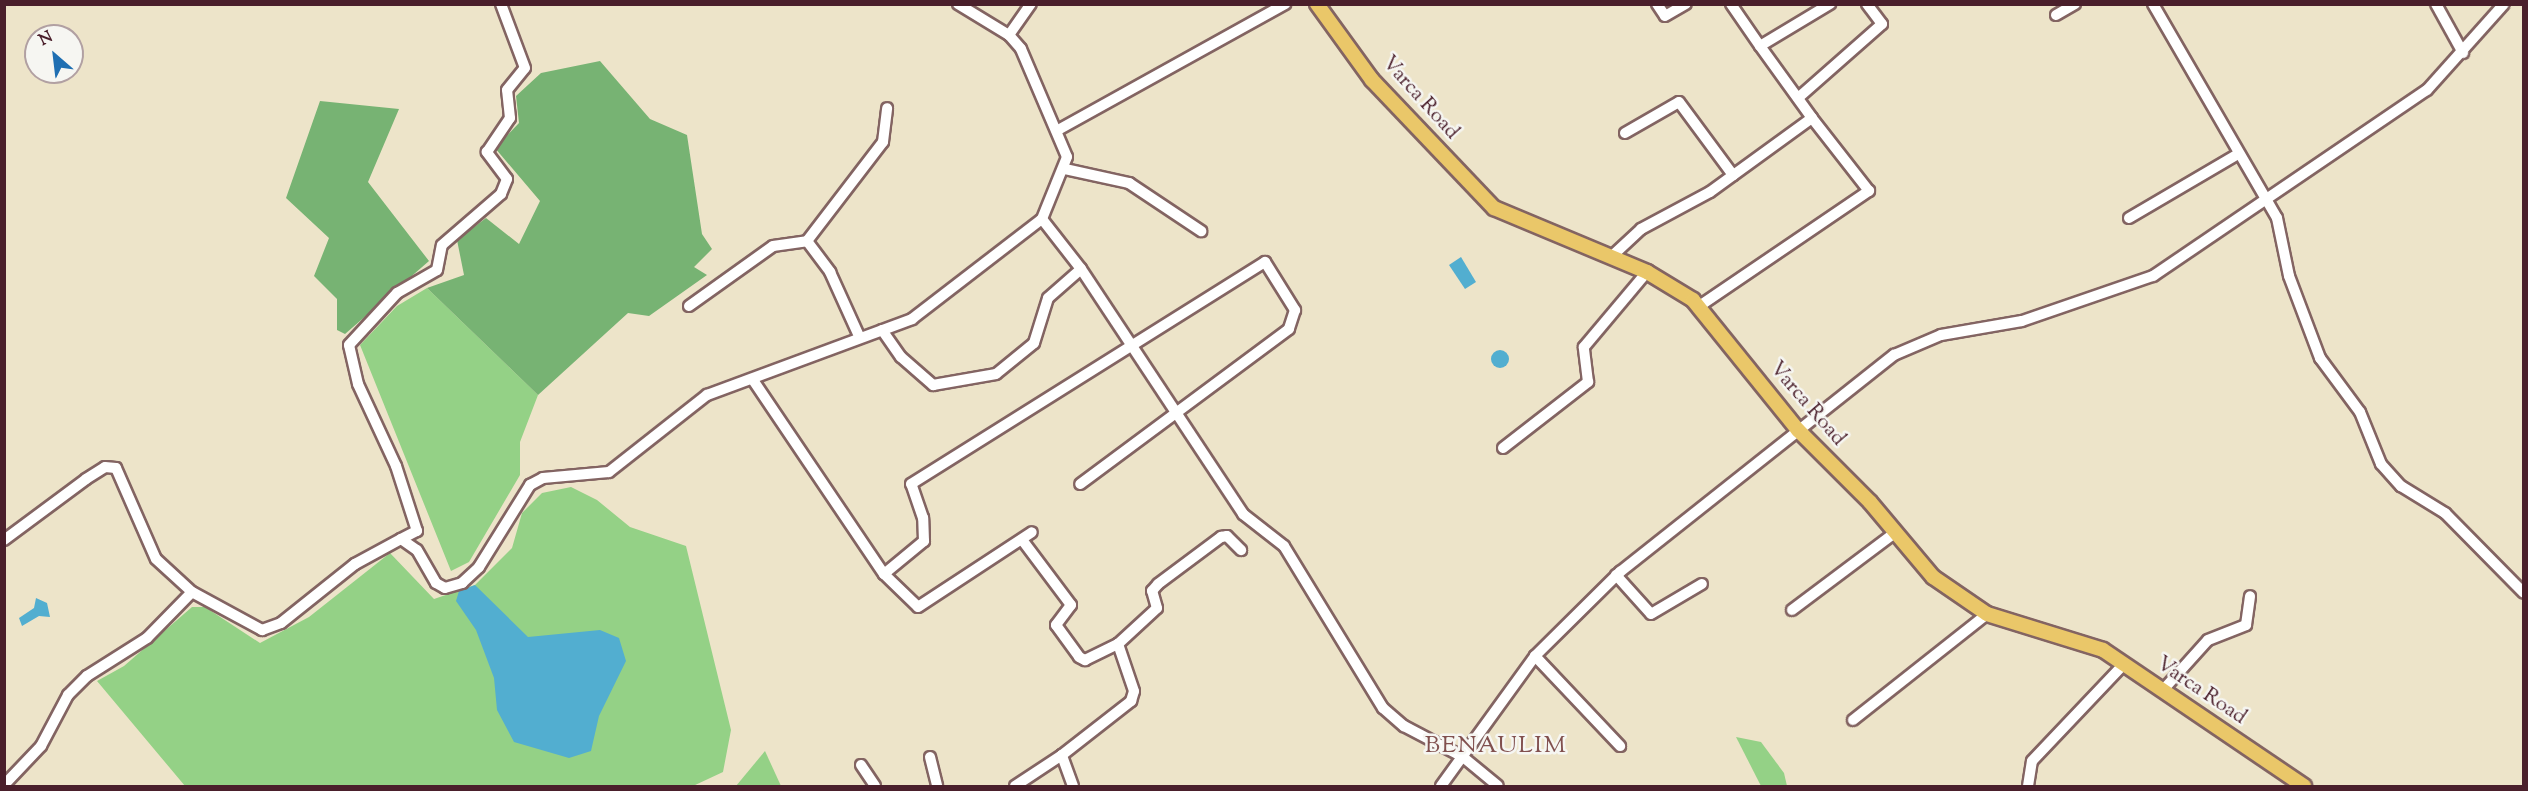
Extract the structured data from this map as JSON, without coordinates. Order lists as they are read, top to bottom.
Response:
{
  "streets": {
    "main road": ["Varca Road"]
  },
  "districts": ["BENAULIM"],
  "north": "top left"
}
